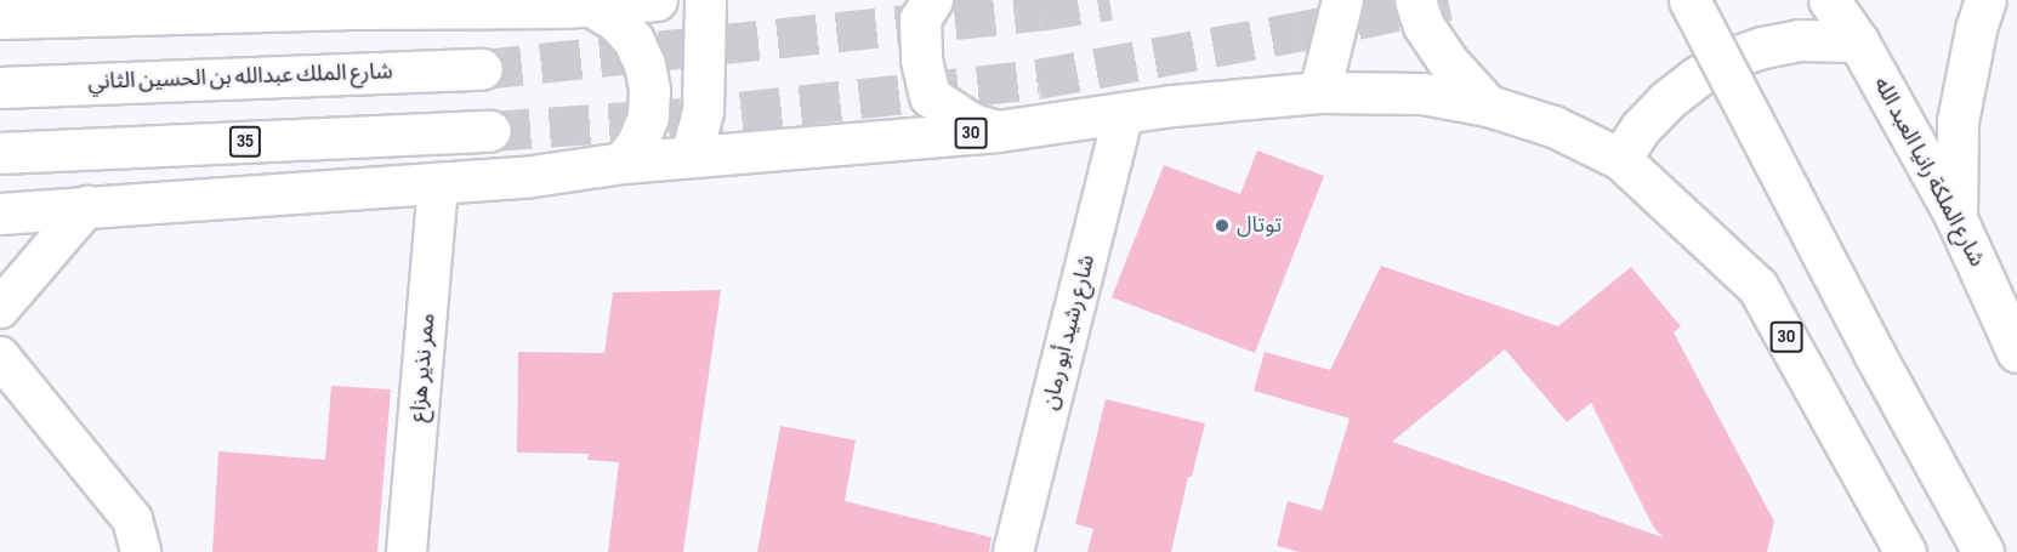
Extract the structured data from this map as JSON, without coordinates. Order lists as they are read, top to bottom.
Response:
{
  "streets": {
    "main road": [
      "شارع الملك عبدالله بن الحسين الثاني",
      "30",
      "35",
      "شارع الملكة رانيا العبد الله"
    ],
    "street": ["شارع رشيد أبو رمان", "ممر نذير هزاع"]
  },
  "crossings": [
    ["30", "شارع رشيد أبو رمان"]
  ],
  "places": ["توتال"]
}
